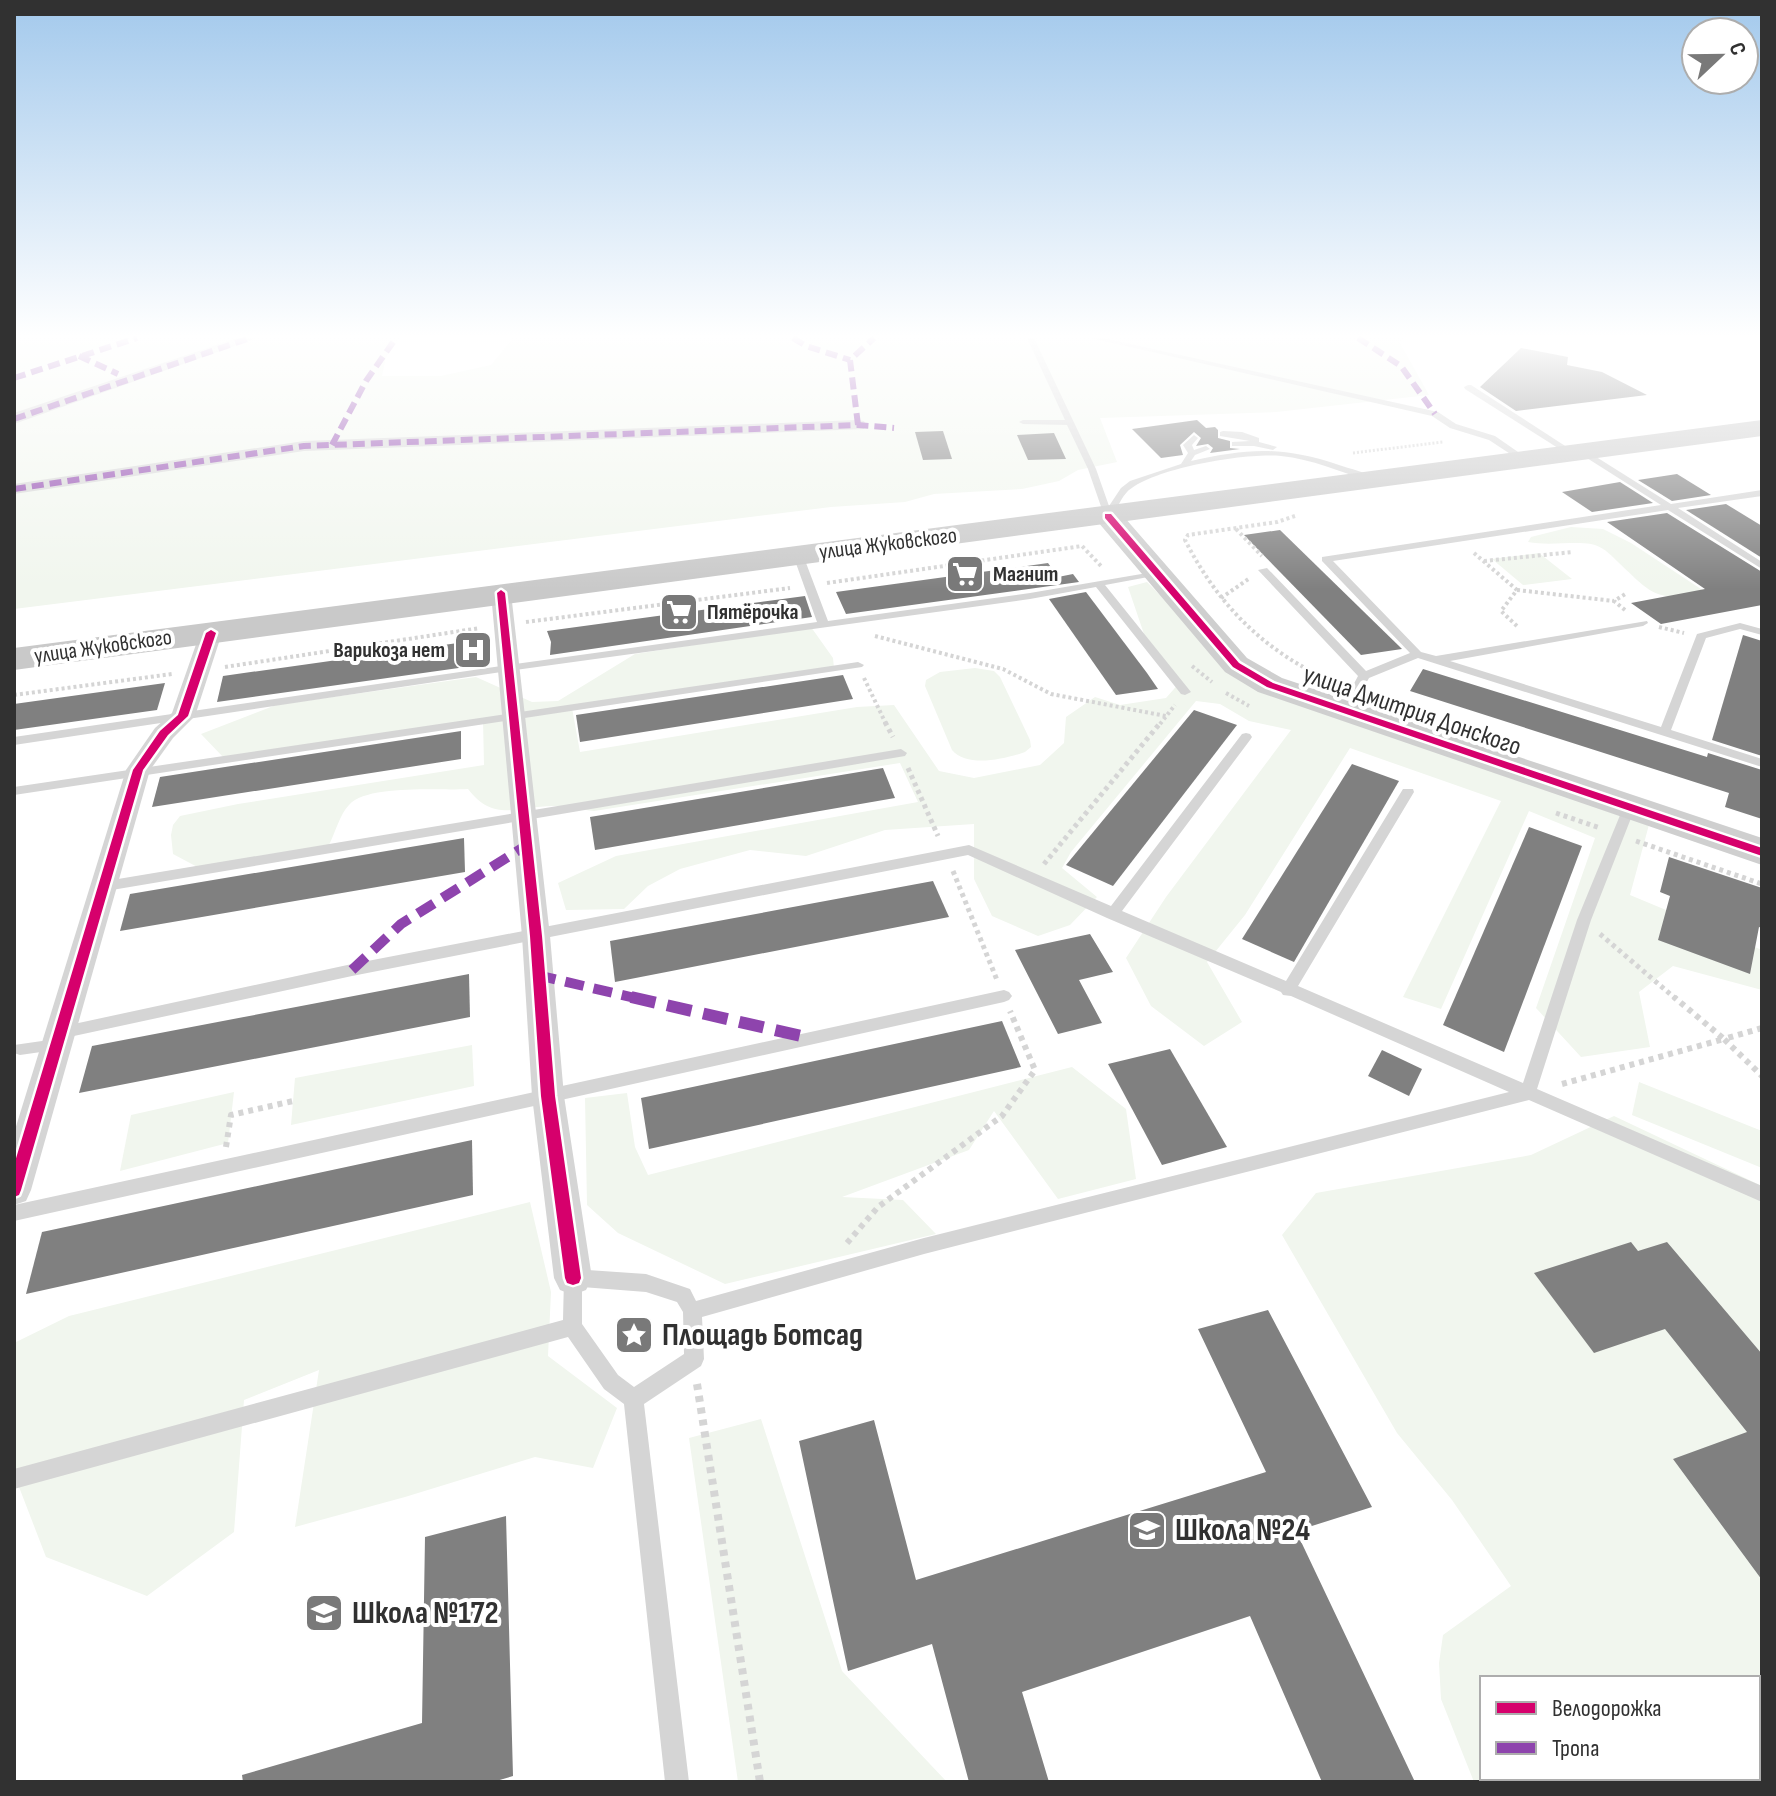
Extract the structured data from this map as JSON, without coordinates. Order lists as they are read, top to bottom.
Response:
{
  "streets": {
    "main road": ["улица Жуковского"],
    "street": ["улица Дмитрия Донского"]
  },
  "crossings": [
    ["улица Жуковского", "улица Дмитрия Донского"]
  ],
  "places": {
    "supermarket": ["Магнит", "Пятёрочка"],
    "hospital": ["Варикоза нет"],
    "place": ["Площадь Ботсад"],
    "school or university": ["Школа №24", "Школа №172"]
  },
  "legend": ["Велодорожка", "Тропа"],
  "north": "right"
}
